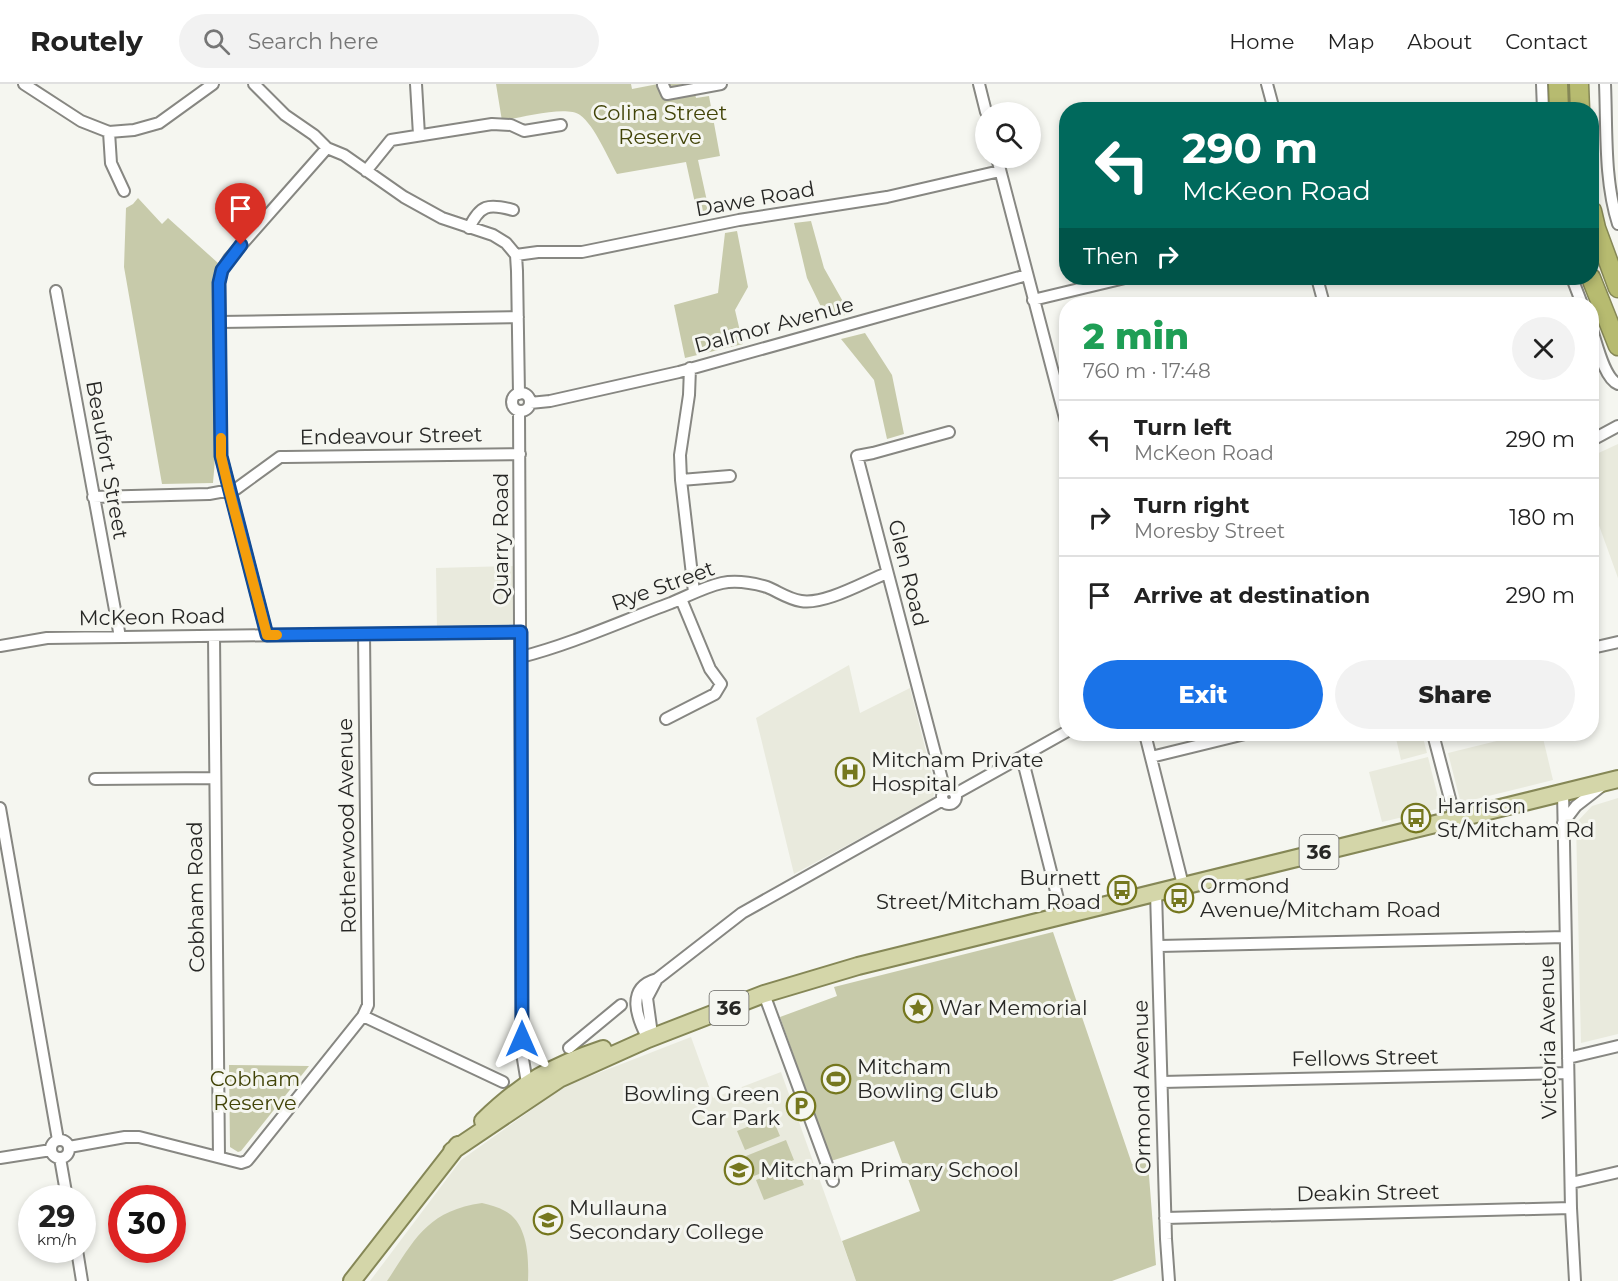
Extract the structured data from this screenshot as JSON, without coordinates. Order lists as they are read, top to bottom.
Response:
{
  "streets": {
    "main road": ["36"],
    "street": [
      "Dawe Road",
      "Dalmor Avenue",
      "Endeavour Street",
      "Beaufort Street",
      "Quarry Road",
      "Glen Road",
      "Rye Street",
      "McKeon Road",
      "Rotherwood Avenue",
      "Cobham Road",
      "Victoria Avenue",
      "Fellows Street",
      "Ormond Avenue",
      "Deakin Street"
    ]
  },
  "crossings": [
    ["Dawe Road", "Quarry Road"],
    ["Dalmor Avenue", "Quarry Road"],
    ["Endeavour Street", "Beaufort Street"],
    ["Endeavour Street", "Quarry Road"],
    ["Beaufort Street", "McKeon Road"],
    ["Quarry Road", "Rye Street"],
    ["Quarry Road", "McKeon Road"],
    ["Quarry Road", "36"],
    ["Glen Road", "Rye Street"],
    ["McKeon Road", "Rotherwood Avenue"],
    ["McKeon Road", "Cobham Road"],
    ["36", "Victoria Avenue"],
    ["36", "Ormond Avenue"],
    ["Victoria Avenue", "Fellows Street"],
    ["Victoria Avenue", "Deakin Street"],
    ["Fellows Street", "Ormond Avenue"],
    ["Ormond Avenue", "Deakin Street"]
  ],
  "parks": ["Colina Street Reserve", "Cobham Reserve"],
  "places": {
    "hospital": ["Mitcham Private Hospital"],
    "bus stop": ["Harrison St/Mitcham Rd", "Burnett Street/Mitcham Road", "Ormond Avenue/Mitcham Road"],
    "place": ["War Memorial"],
    "sports": ["Mitcham Bowling Club"],
    "parking": ["Bowling Green Car Park"],
    "school or university": ["Mitcham Primary School", "Mullauna Secondary College"]
  },
  "page": {
    "header": "Routely",
    "search": "Search here",
    "nav": [
      "Home",
      "Map",
      "About",
      "Contact"
    ],
    "turn": ["290 m", "McKeon Road"],
    "then": "Then",
    "heading": ["2 min", "760 m · 17:48"],
    "list": [
      {
        "name": "Turn left",
        "note": "McKeon Road",
        "value": "290 m"
      },
      {
        "name": "Turn right",
        "note": "Moresby Street",
        "value": "180 m"
      },
      {
        "name": "Arrive at destination",
        "value": "290 m"
      }
    ],
    "buttons": ["Exit", "Share"],
    "speed": "29 km/h",
    "limit": "30"
  }
}
